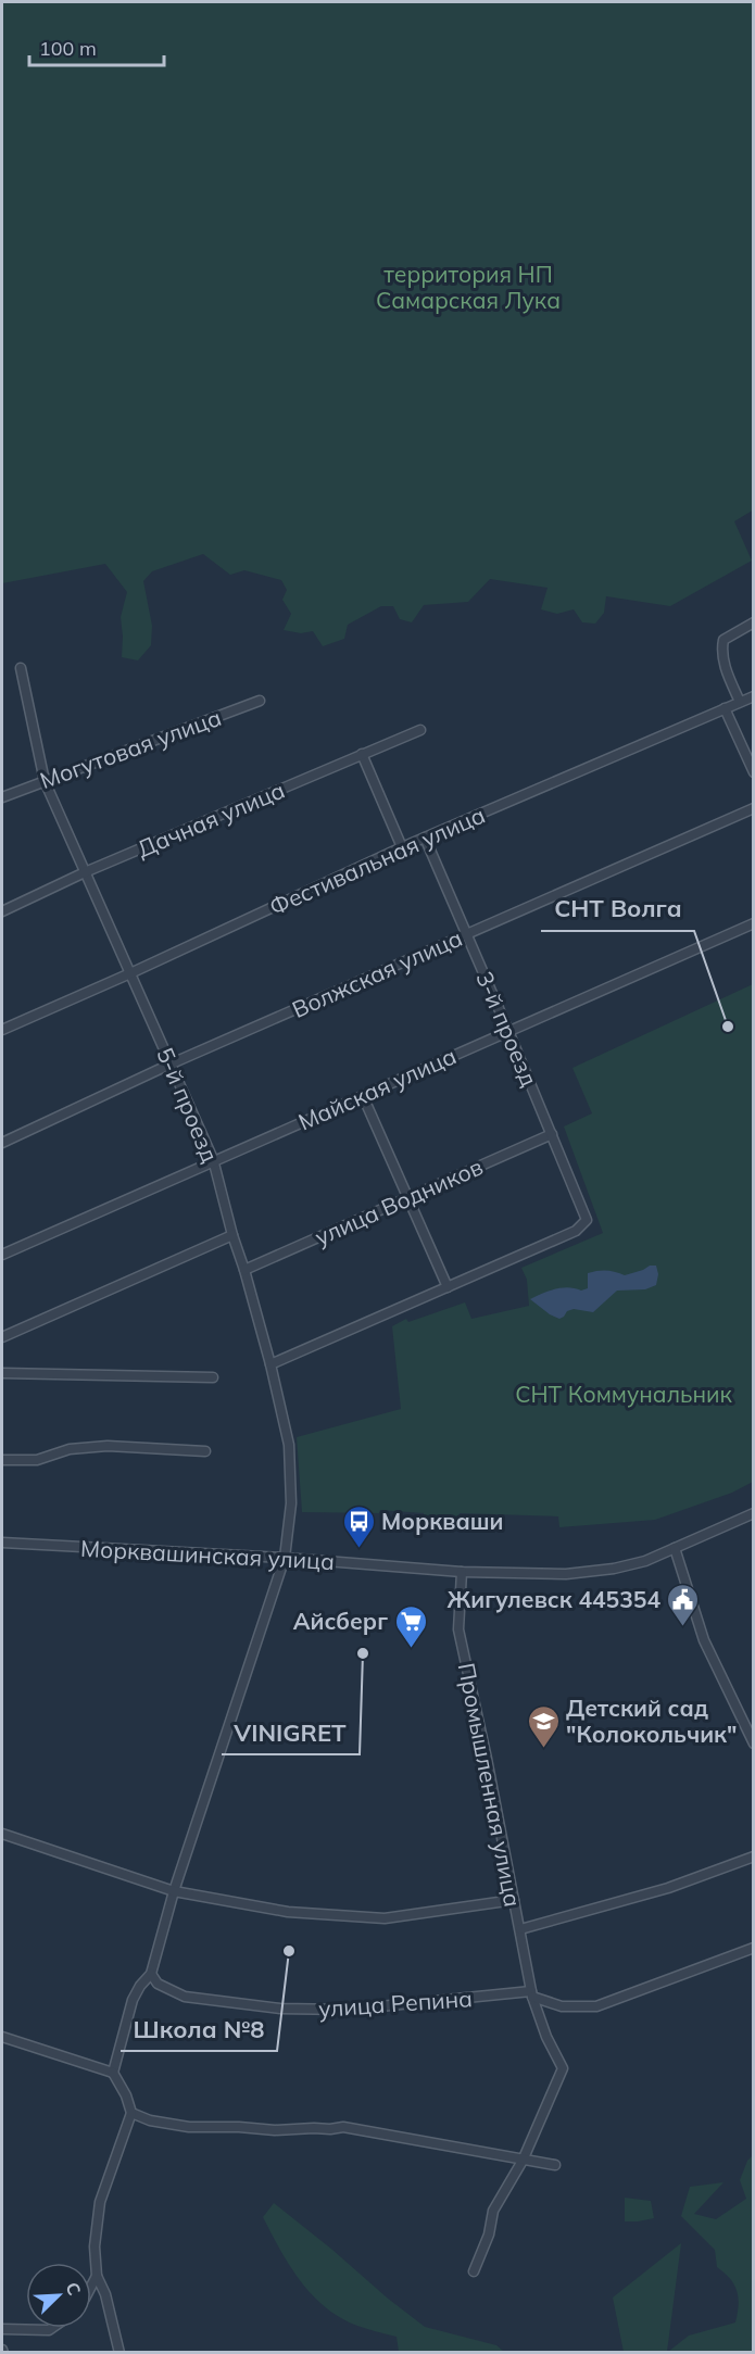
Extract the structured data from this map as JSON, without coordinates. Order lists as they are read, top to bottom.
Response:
{
  "streets": {
    "street": [
      "Могутовая улица",
      "Дачная улица",
      "Фестивальная улица",
      "Волжская улица",
      "3-й проезд",
      "Майская улица",
      "5-й проезд",
      "улица Водников",
      "Морквашинская улица",
      "Промышленная улица",
      "улица Репина"
    ]
  },
  "crossings": [
    ["Могутовая улица", "5-й проезд"],
    ["Дачная улица", "5-й проезд"],
    ["Фестивальная улица", "3-й проезд"],
    ["Фестивальная улица", "5-й проезд"],
    ["Волжская улица", "3-й проезд"],
    ["Волжская улица", "5-й проезд"],
    ["3-й проезд", "Майская улица"],
    ["3-й проезд", "улица Водников"],
    ["Майская улица", "5-й проезд"],
    ["5-й проезд", "улица Водников"],
    ["5-й проезд", "Морквашинская улица"],
    ["5-й проезд", "улица Репина"],
    ["Морквашинская улица", "Промышленная улица"],
    ["Промышленная улица", "улица Репина"]
  ],
  "parks": ["территория НП Самарская Лука", "СНТ Коммунальник"],
  "places": {
    "other": ["СНТ Волга", "VINIGRET", "Школа №8"],
    "bus stop": ["Моркваши"],
    "public building": ["Жигулевск 445354"],
    "supermarket": ["Айсберг"],
    "school or university": ["Детский сад \"Колокольчик\""]
  },
  "scale_bar": "100 m",
  "north": "top right"
}
